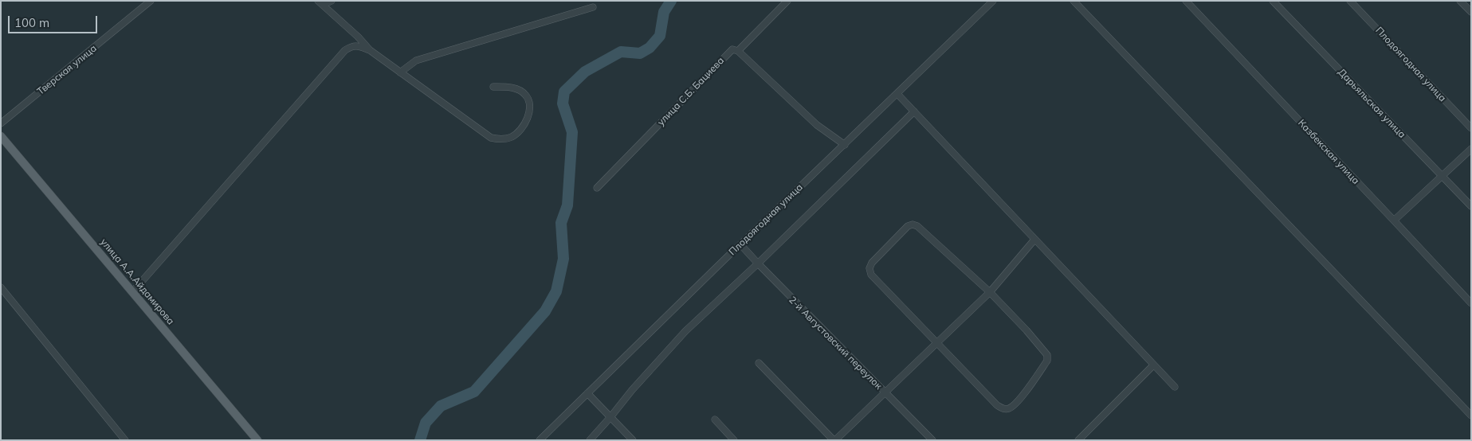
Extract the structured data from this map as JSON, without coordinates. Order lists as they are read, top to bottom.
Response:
{
  "streets": {
    "main road": ["улица А.А.Айдамирова"],
    "street": [
      "Плодоягодная улица",
      "Тверская улица",
      "улица С.Б. Бациева",
      "Дарьяльская улица",
      "Казбекская улица",
      "2-й Августовский переулок"
    ]
  },
  "crossings": [
    ["Плодоягодная улица", "2-й Августовский переулок"]
  ],
  "scale_bar": "100 m"
}
